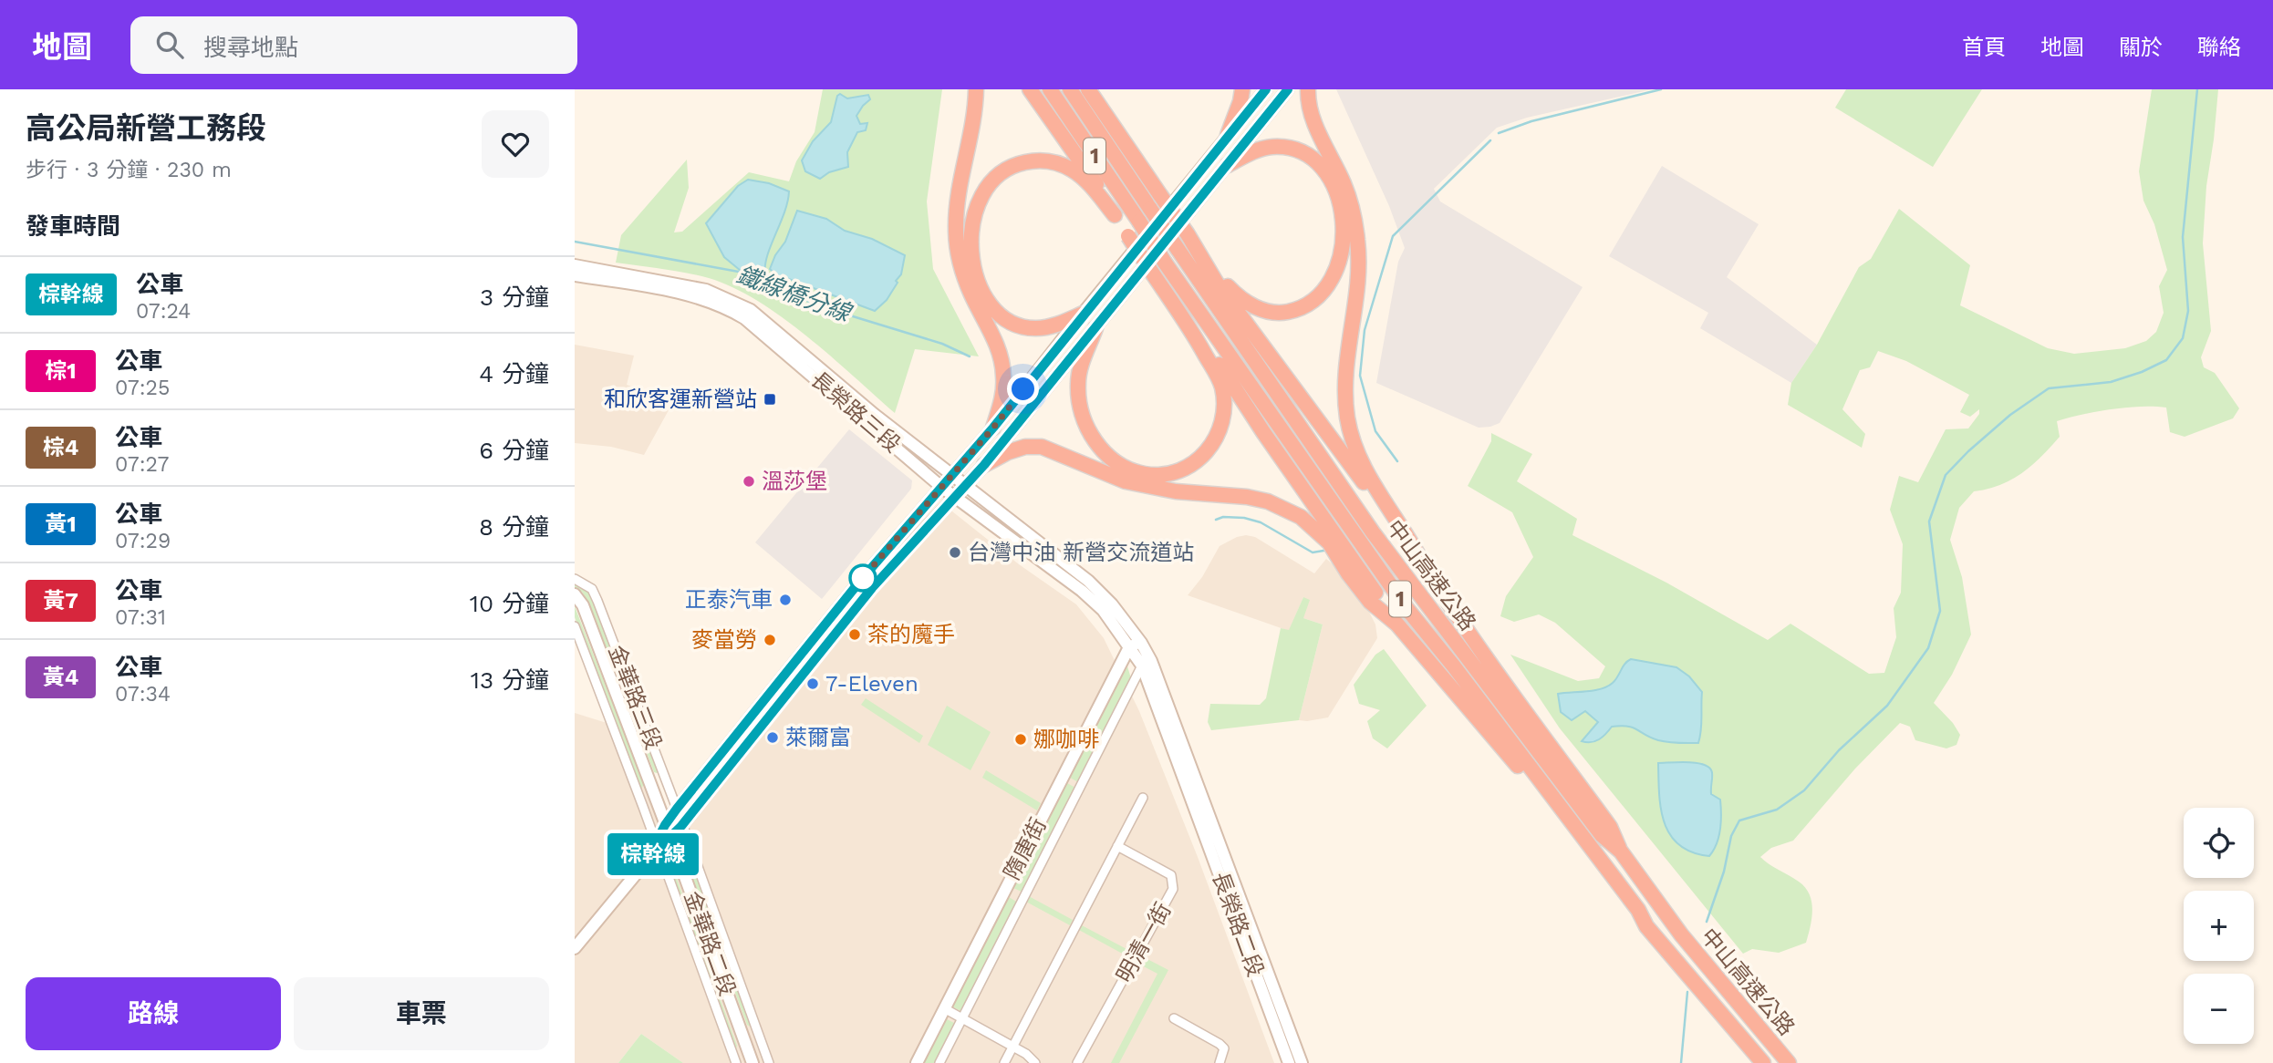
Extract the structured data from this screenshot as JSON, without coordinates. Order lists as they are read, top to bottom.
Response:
{
  "streets": {
    "highway": ["1", "中山高速公路"],
    "street": [
      "長榮路三段",
      "金華路三段",
      "隋唐街",
      "長榮路二段",
      "明清一街",
      "金華路二段"
    ]
  },
  "crossings": [
    ["長榮路三段", "長榮路二段"],
    ["金華路三段", "金華路二段"],
    ["隋唐街", "長榮路二段"]
  ],
  "water": ["鐵線橋分線"],
  "places": {
    "transit": ["和欣客運新營站"],
    "other": [
      "溫莎堡",
      "台灣中油 新營交流道站",
      "正泰汽車",
      "茶的魔手",
      "麥當勞",
      "7-Eleven",
      "萊爾富",
      "娜咖啡"
    ]
  },
  "lines": ["bus line 棕幹線"],
  "page": {
    "header": "地圖",
    "search": "搜尋地點",
    "nav": [
      "首頁",
      "地圖",
      "關於",
      "聯絡"
    ],
    "heading": [
      ["高公局新營工務段", "步行 · 3 分鐘 · 230 m"],
      "發車時間"
    ],
    "on_map": "棕幹線",
    "list": [
      {
        "mark": "棕幹線",
        "name": "公車",
        "note": "07:24",
        "value": "3 分鐘"
      },
      {
        "mark": "棕1",
        "name": "公車",
        "note": "07:25",
        "value": "4 分鐘"
      },
      {
        "mark": "棕4",
        "name": "公車",
        "note": "07:27",
        "value": "6 分鐘"
      },
      {
        "mark": "黃1",
        "name": "公車",
        "note": "07:29",
        "value": "8 分鐘"
      },
      {
        "mark": "黃7",
        "name": "公車",
        "note": "07:31",
        "value": "10 分鐘"
      },
      {
        "mark": "黃4",
        "name": "公車",
        "note": "07:34",
        "value": "13 分鐘"
      }
    ],
    "map_buttons": ["+", "−"],
    "buttons": ["路線", "車票"]
  }
}
